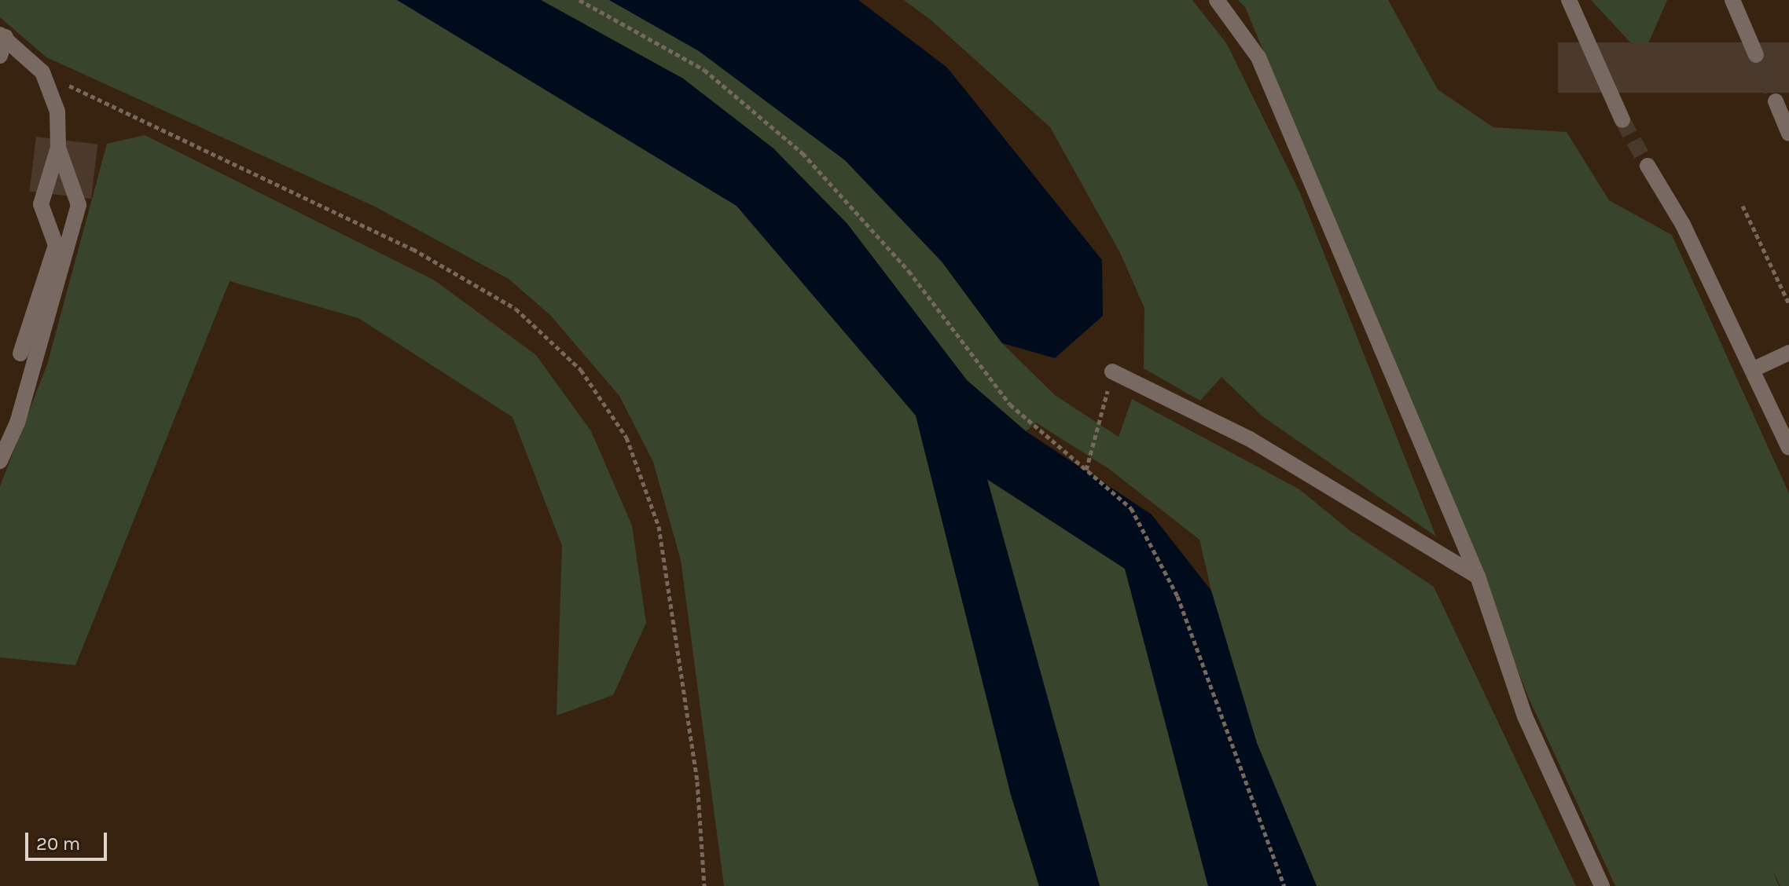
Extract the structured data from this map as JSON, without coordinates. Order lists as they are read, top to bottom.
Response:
{
  "scale_bar": "20 m"
}
